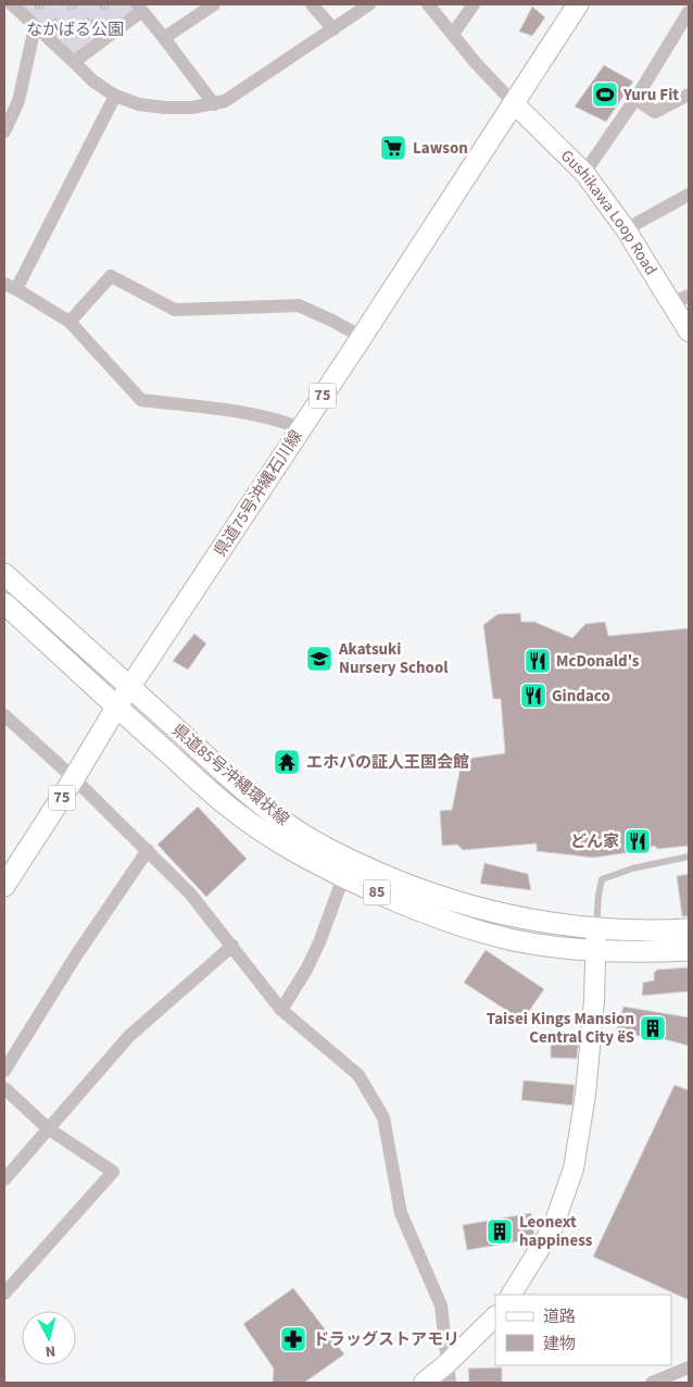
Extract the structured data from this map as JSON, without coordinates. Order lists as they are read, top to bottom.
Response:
{
  "streets": {
    "main road": [
      "75",
      "県道75号沖縄石川線",
      "県道85号沖縄環状線",
      "85"
    ],
    "street": ["Gushikawa Loop Road"]
  },
  "crossings": [
    ["Gushikawa Loop Road", "75"],
    ["Gushikawa Loop Road", "県道75号沖縄石川線"],
    ["75", "県道75号沖縄石川線"],
    ["県道75号沖縄石川線", "県道85号沖縄環状線"]
  ],
  "parks": ["なかばる公園"],
  "places": {
    "sports": ["Yuru Fit"],
    "supermarket": ["Lawson"],
    "school or university": ["Akatsuki Nursery School"],
    "restaurant": ["McDonald's", "Gindaco", "どん家"],
    "temple": ["エホバの証人王国会館"],
    "building": ["Taisei Kings Mansion Central City ëS", "Leonext happiness"],
    "pharmacy": ["ドラッグストアモリ"]
  },
  "legend": ["道路", "建物"],
  "north": "bottom"
}
